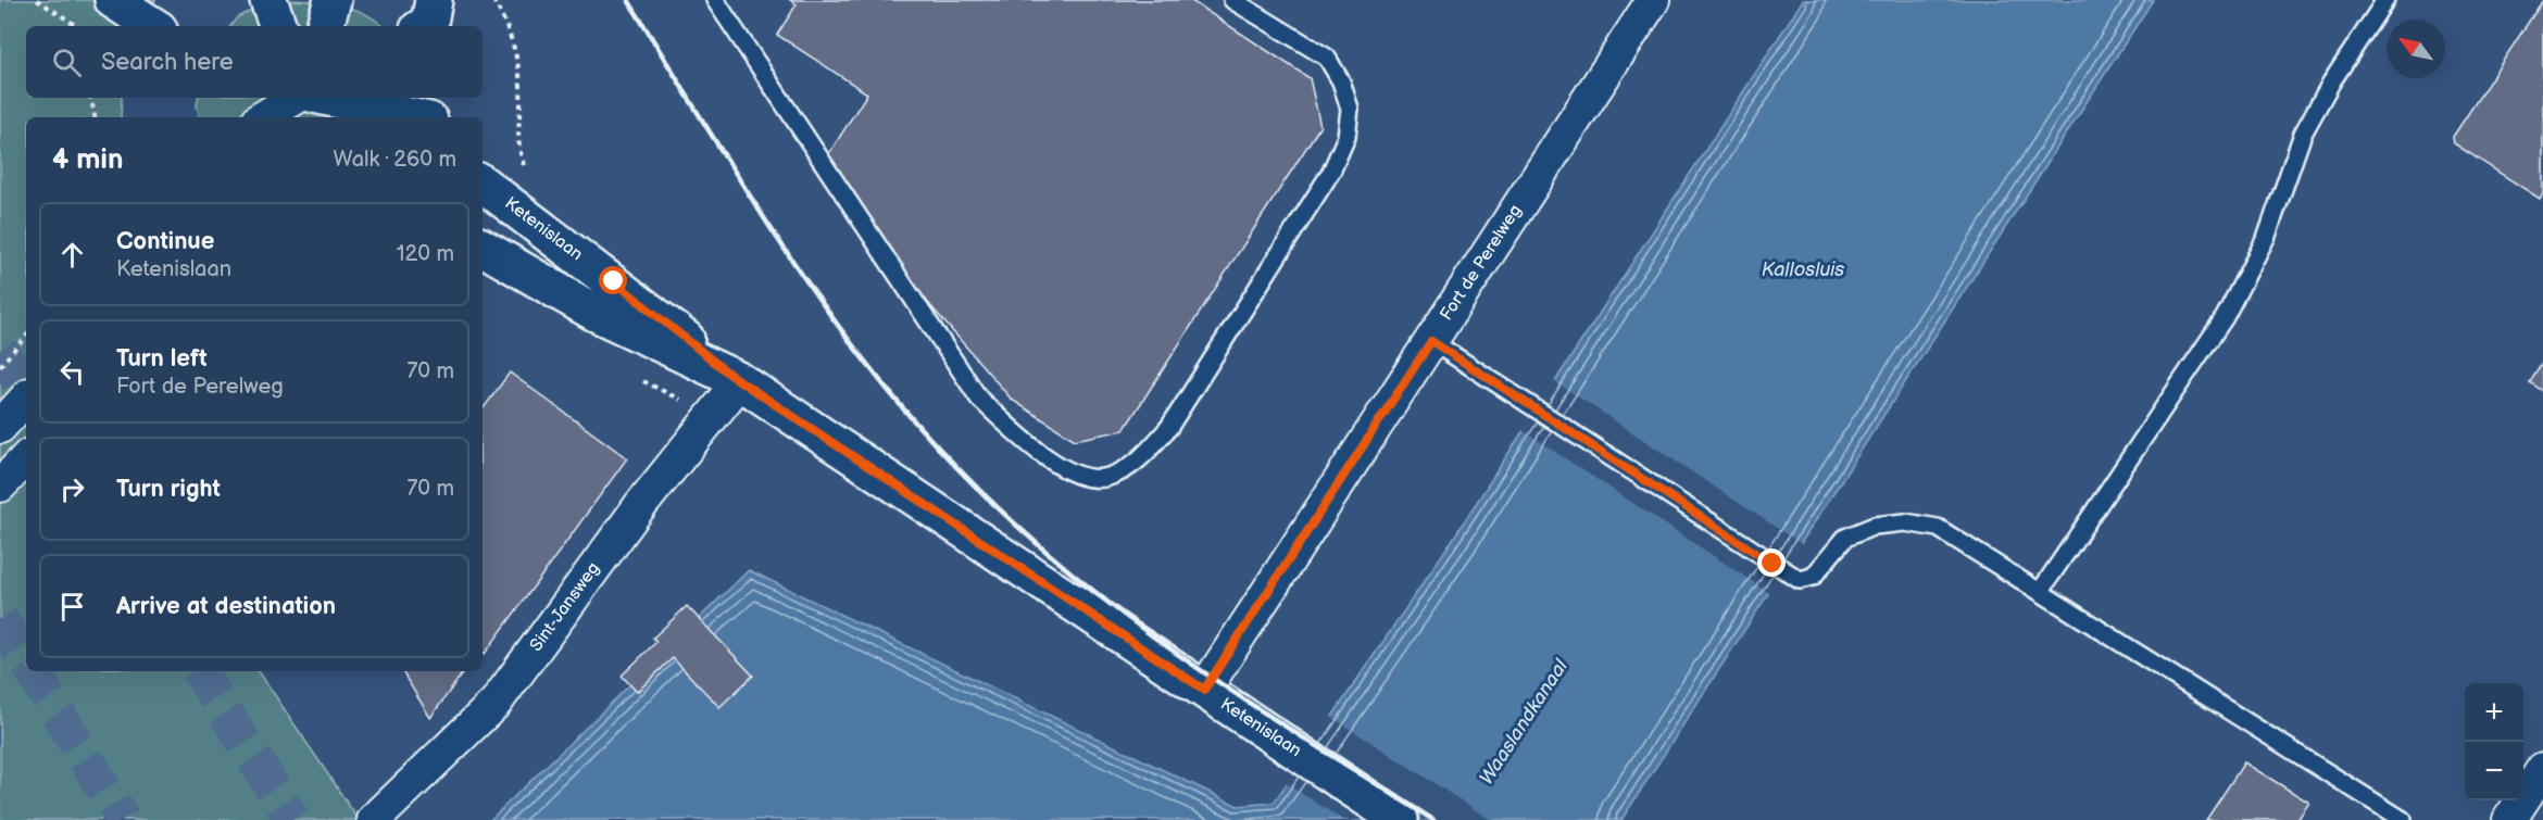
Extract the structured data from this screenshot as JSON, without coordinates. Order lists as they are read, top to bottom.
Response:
{
  "streets": {
    "main road": ["Ketenislaan"],
    "street": ["Fort de Perelweg", "Sint-Jansweg"]
  },
  "crossings": [
    ["Ketenislaan", "Fort de Perelweg"],
    ["Ketenislaan", "Sint-Jansweg"]
  ],
  "water": ["Kallosluis", "Waaslandkanaal"],
  "north": "top left",
  "page": {
    "search": "Search here",
    "heading": ["4 min", "Walk · 260 m"],
    "list": [
      ["Continue", "Ketenislaan", "120 m"],
      ["Turn left", "Fort de Perelweg", "70 m"],
      ["Turn right", "70 m"],
      "Arrive at destination"
    ],
    "map_buttons": ["+", "−"]
  }
}
